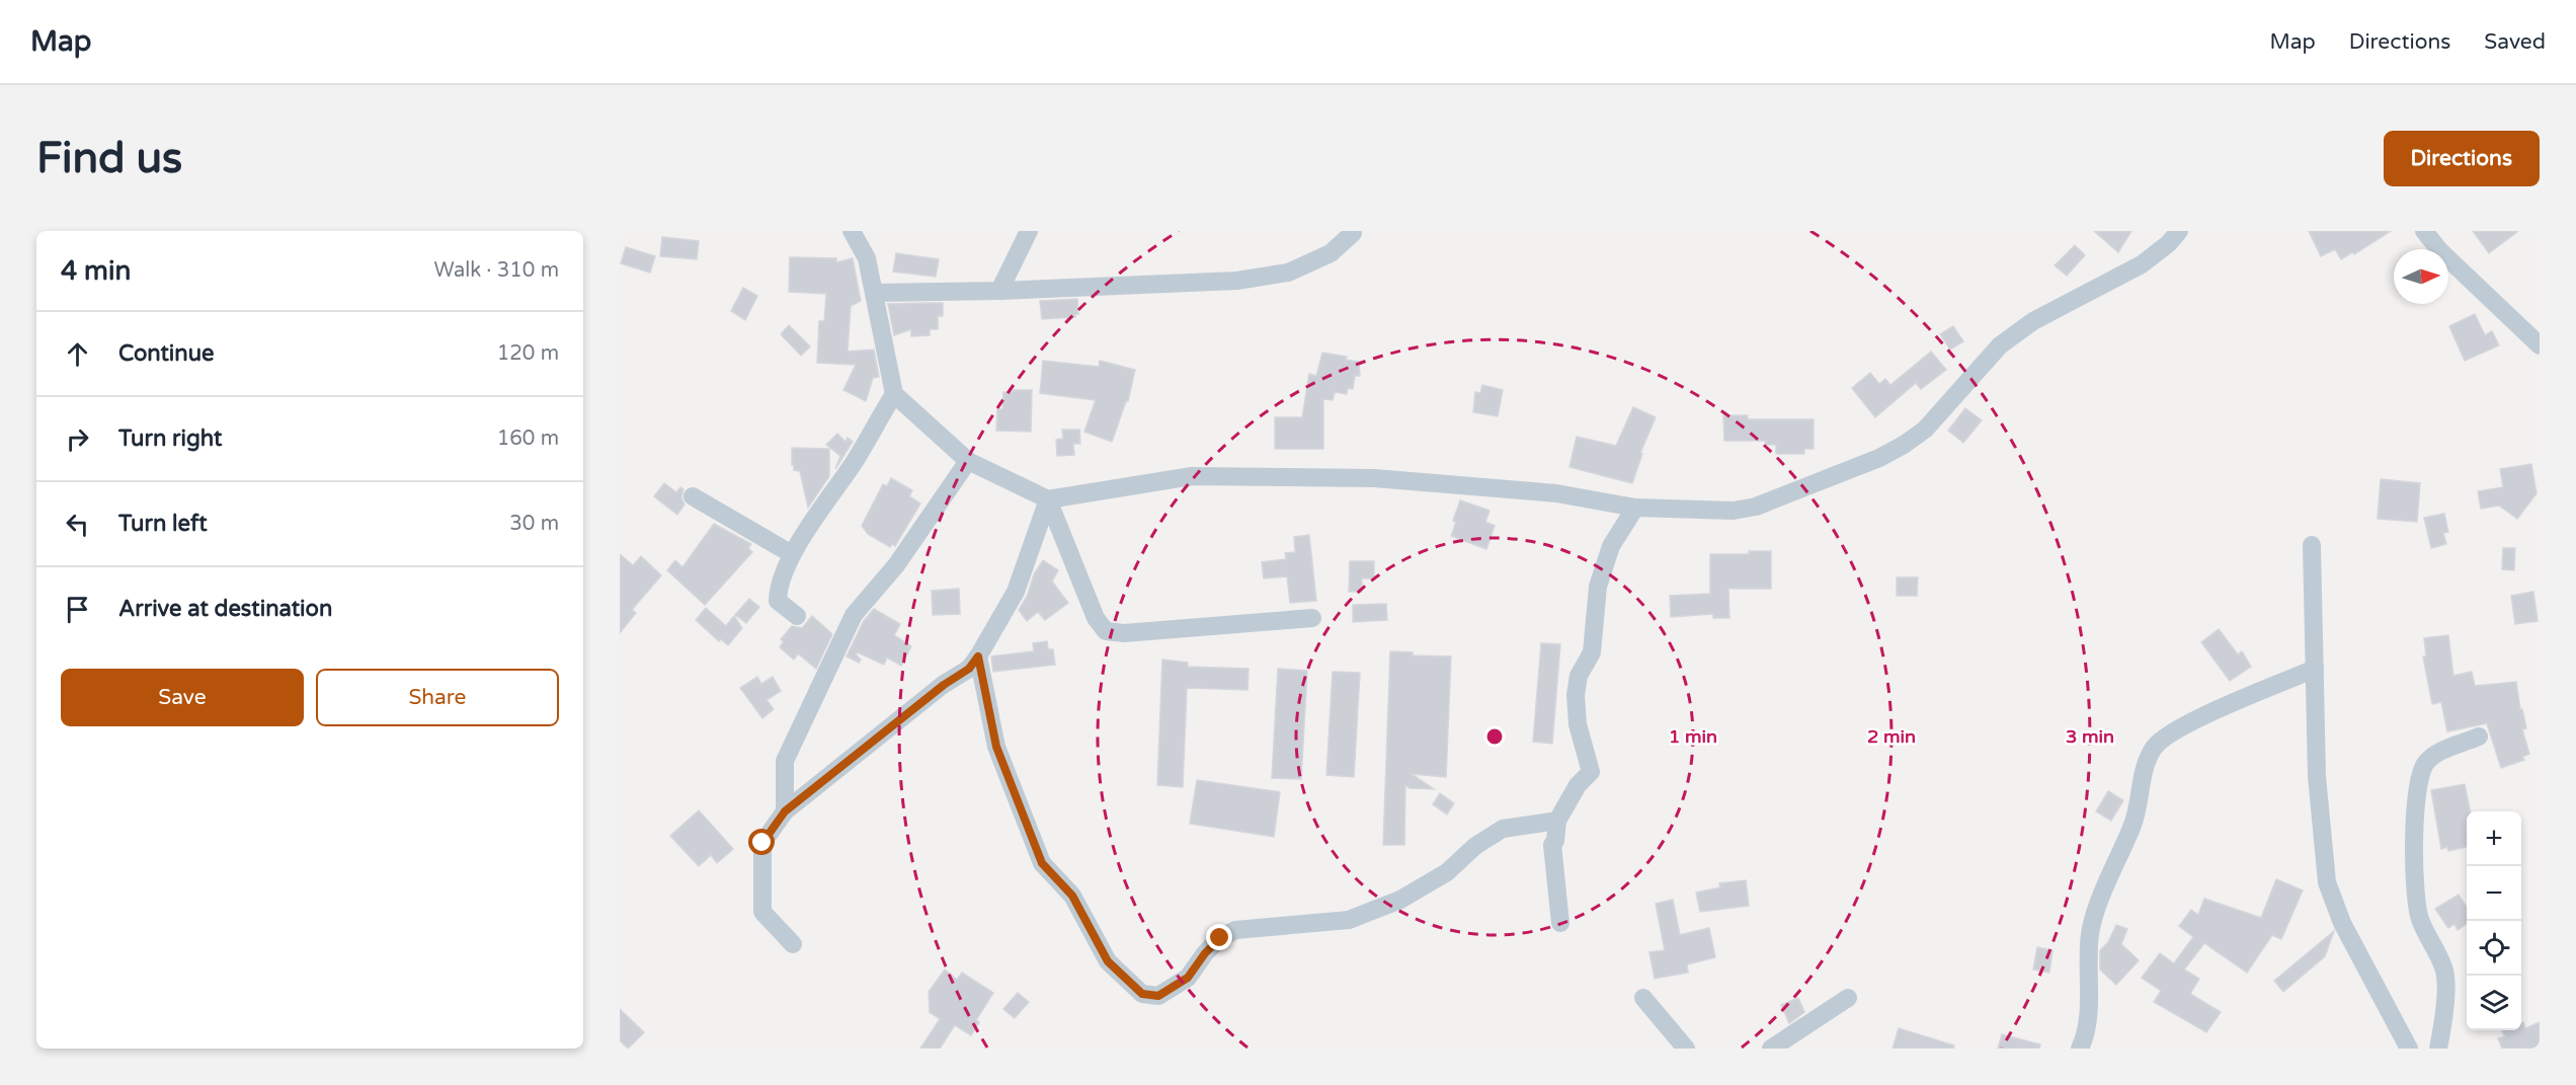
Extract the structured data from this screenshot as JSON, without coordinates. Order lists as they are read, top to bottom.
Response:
{
  "north": "right",
  "page": {
    "header": "Map",
    "nav": ["Map", "Directions", "Saved"],
    "buttons": [
      "Directions",
      ["Save", "Share"]
    ],
    "title": "Find us",
    "heading": ["4 min", "Walk · 310 m"],
    "list": [
      ["Continue", "120 m"],
      ["Turn right", "160 m"],
      ["Turn left", "30 m"],
      "Arrive at destination"
    ],
    "map_buttons": ["+", "−"]
  },
  "rings": ["1 min", "2 min", "3 min"]
}
